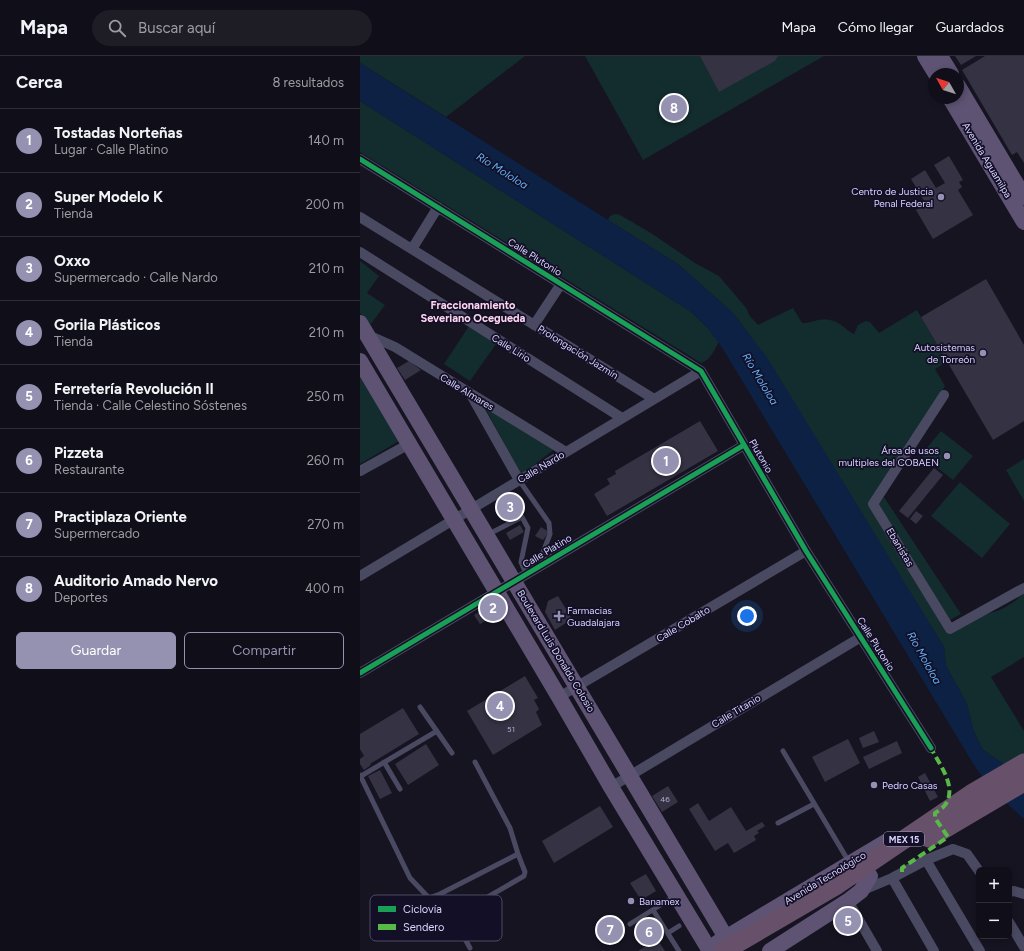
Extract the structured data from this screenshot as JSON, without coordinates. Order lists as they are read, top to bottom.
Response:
{
  "streets": {
    "highway": ["MEX 15", "Avenida Tecnológico"],
    "main road": ["Avenida Aguamilpa", "Boulevard Luis Donaldo Colosio"],
    "street": [
      "Calle Plutonio",
      "Calle Lirio",
      "Prolongación Jazmín",
      "Calle Almares",
      "Plutonio",
      "Calle Nardo",
      "Ebanistas",
      "Calle Platino",
      "Calle Cobalto",
      "Calle Titanio"
    ]
  },
  "crossings": [
    ["Calle Plutonio", "Plutonio"],
    ["Calle Plutonio", "Calle Nardo"],
    ["Calle Plutonio", "Calle Cobalto"],
    ["Calle Plutonio", "Calle Titanio"],
    ["Calle Lirio", "Calle Nardo"],
    ["Prolongación Jazmín", "Calle Nardo"],
    ["Calle Almares", "Calle Nardo"],
    ["Calle Almares", "Boulevard Luis Donaldo Colosio"],
    ["Plutonio", "Calle Nardo"],
    ["Plutonio", "Calle Platino"],
    ["Plutonio", "Calle Cobalto"],
    ["Calle Nardo", "Boulevard Luis Donaldo Colosio"],
    ["Calle Platino", "Boulevard Luis Donaldo Colosio"],
    ["Calle Cobalto", "Boulevard Luis Donaldo Colosio"],
    ["Boulevard Luis Donaldo Colosio", "Calle Titanio"],
    ["Boulevard Luis Donaldo Colosio", "Avenida Tecnológico"]
  ],
  "districts": ["Fraccionamiento Severiano Ocegueda"],
  "water": ["Río Mololoa"],
  "places": {
    "other": [
      "Centro de Justicia Penal Federal",
      "Autosistemas de Torreón",
      "Área de usos multiples del COBAEN",
      "Pedro Casas",
      "Banamex"
    ],
    "health": ["Farmacias Guadalajara"]
  },
  "house_numbers": ["51", "46"],
  "legend": ["Ciclovía", "Sendero"],
  "north": "top left",
  "page": {
    "header": "Mapa",
    "search": "Buscar aquí",
    "nav": ["Mapa", "Cómo llegar", "Guardados"],
    "heading": ["Cerca", "8 resultados"],
    "pins": [
      "8",
      "1",
      "3",
      "2",
      "4",
      "5",
      "7",
      "6"
    ],
    "list": [
      {
        "mark": "1",
        "name": "Tostadas Norteñas",
        "note": "Lugar · Calle Platino",
        "value": "140 m"
      },
      {
        "mark": "2",
        "name": "Super Modelo K",
        "note": "Tienda",
        "value": "200 m"
      },
      {
        "mark": "3",
        "name": "Oxxo",
        "note": "Supermercado · Calle Nardo",
        "value": "210 m"
      },
      {
        "mark": "4",
        "name": "Gorila Plásticos",
        "note": "Tienda",
        "value": "210 m"
      },
      {
        "mark": "5",
        "name": "Ferretería Revolución II",
        "note": "Tienda · Calle Celestino Sóstenes",
        "value": "250 m"
      },
      {
        "mark": "6",
        "name": "Pizzeta",
        "note": "Restaurante",
        "value": "260 m"
      },
      {
        "mark": "7",
        "name": "Practiplaza Oriente",
        "note": "Supermercado",
        "value": "270 m"
      },
      {
        "mark": "8",
        "name": "Auditorio Amado Nervo",
        "note": "Deportes",
        "value": "400 m"
      }
    ],
    "buttons": ["Guardar", "Compartir"],
    "map_buttons": ["+", "−"]
  }
}
